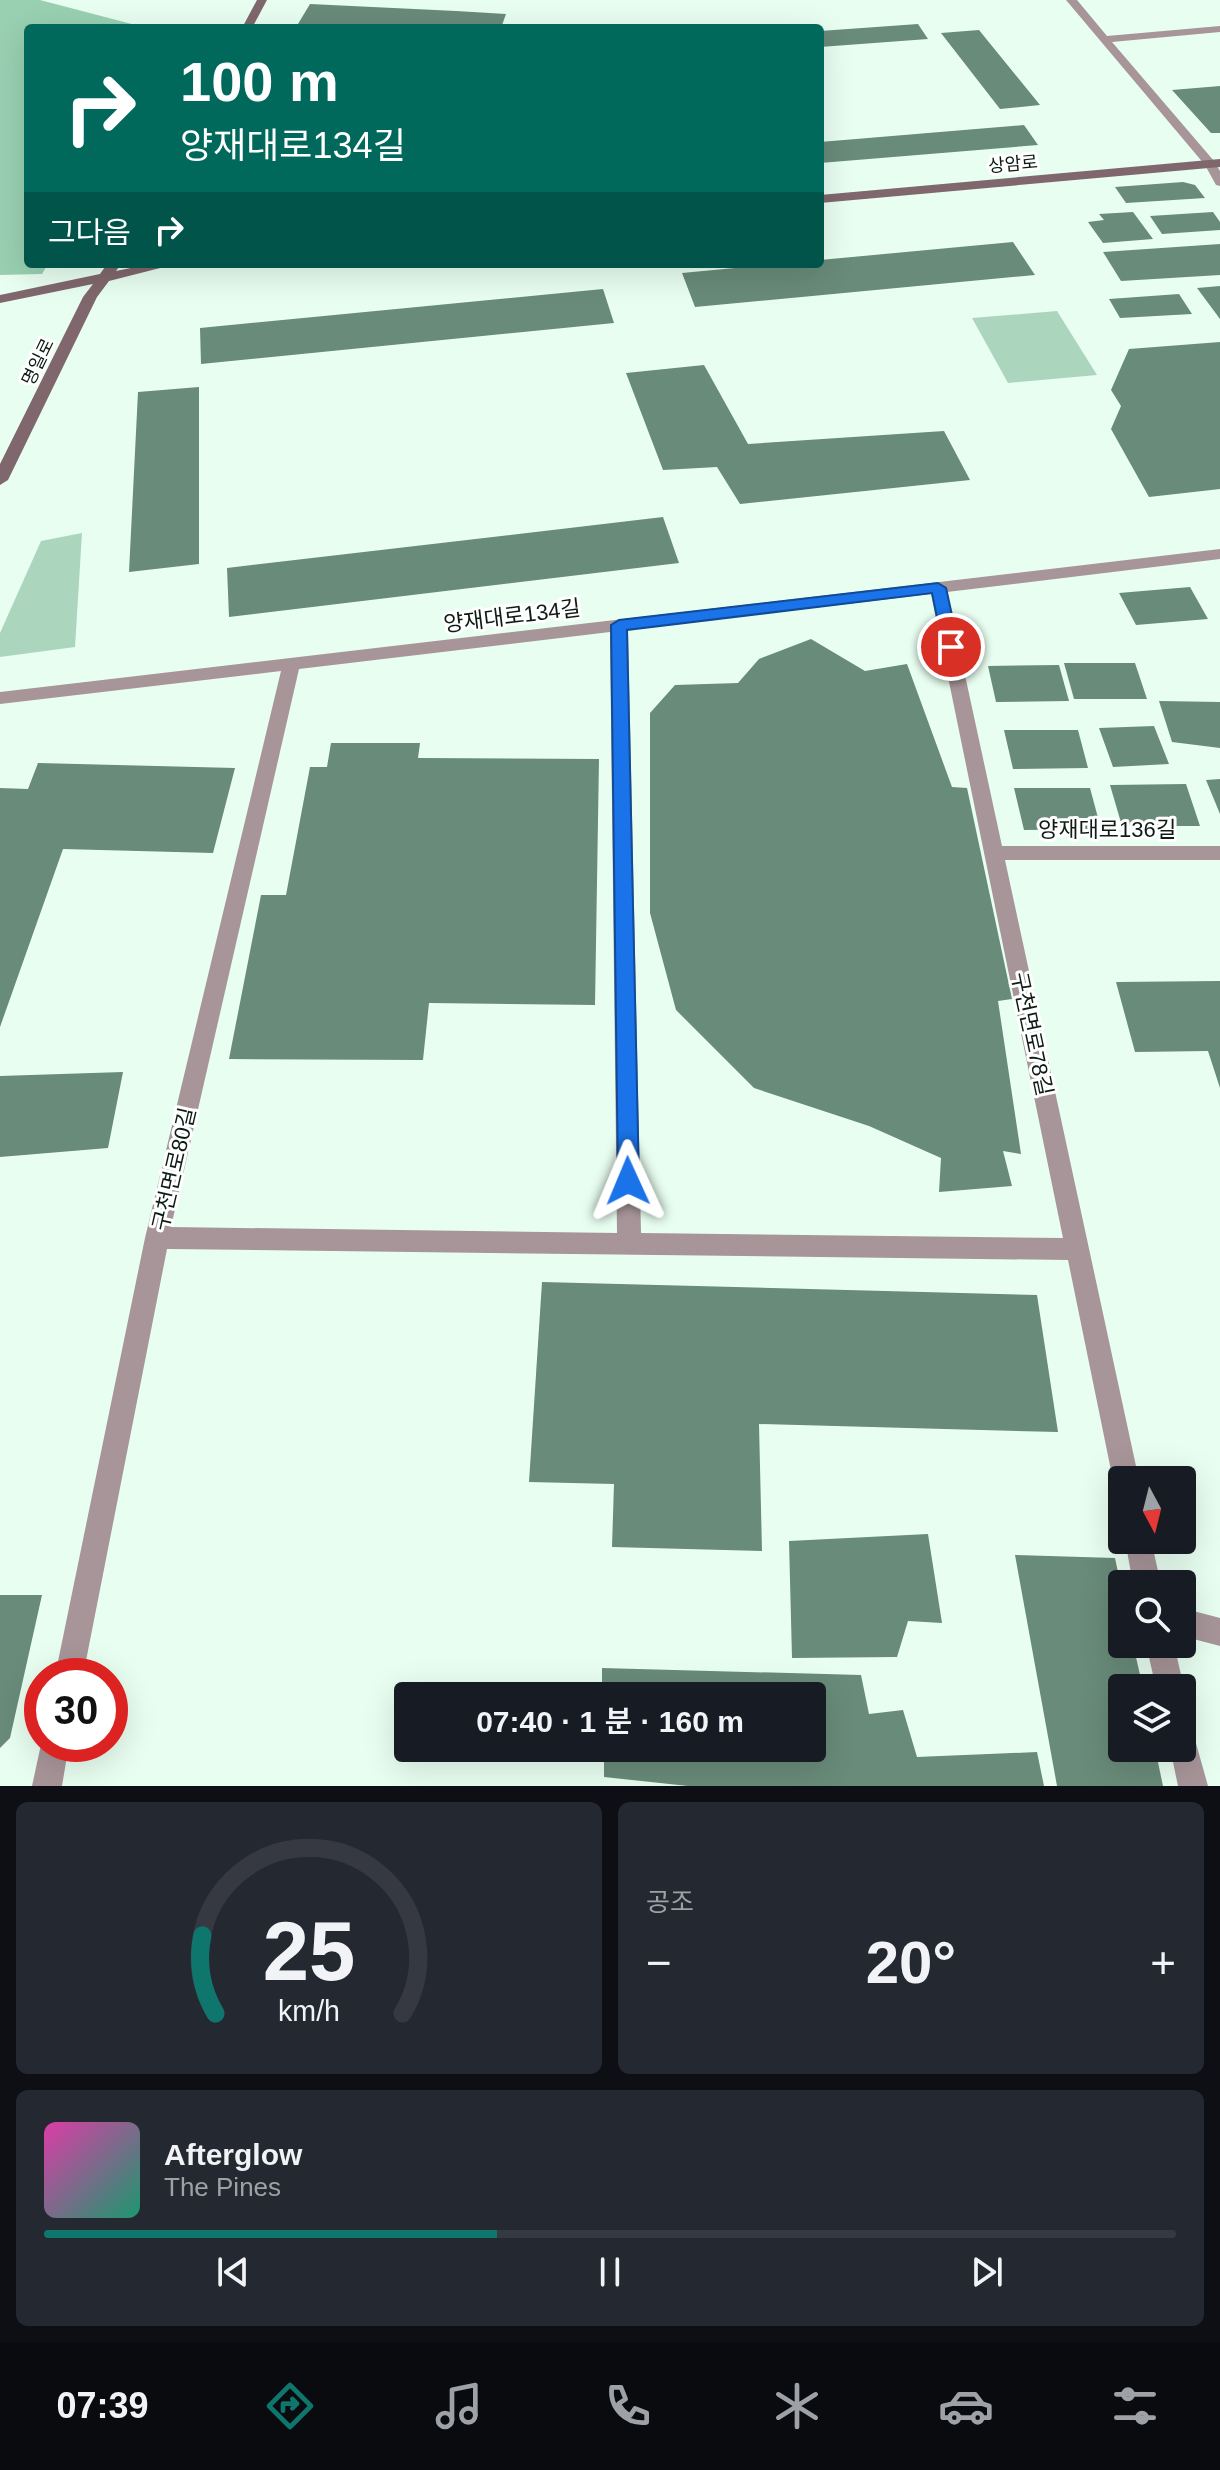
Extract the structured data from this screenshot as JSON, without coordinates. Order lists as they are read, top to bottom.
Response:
{
  "streets": {
    "street": [
      "상암로",
      "명일로",
      "양재대로134길",
      "양재대로136길",
      "구천면로78길",
      "구천면로80길"
    ]
  },
  "crossings": [
    ["양재대로134길", "구천면로78길"],
    ["양재대로134길", "구천면로80길"],
    ["양재대로136길", "구천면로78길"]
  ],
  "north": "bottom",
  "page": {
    "turn": ["100 m", "양재대로134길"],
    "then": "그다음",
    "limit": "30",
    "trip": "07:40 · 1 분 · 160 m",
    "tile": "공조",
    "heat": ["−", "20°", "+"],
    "song": ["Afterglow", "The Pines"],
    "tabs": "07:39",
    "gauge": ["25", "km/h"]
  }
}
